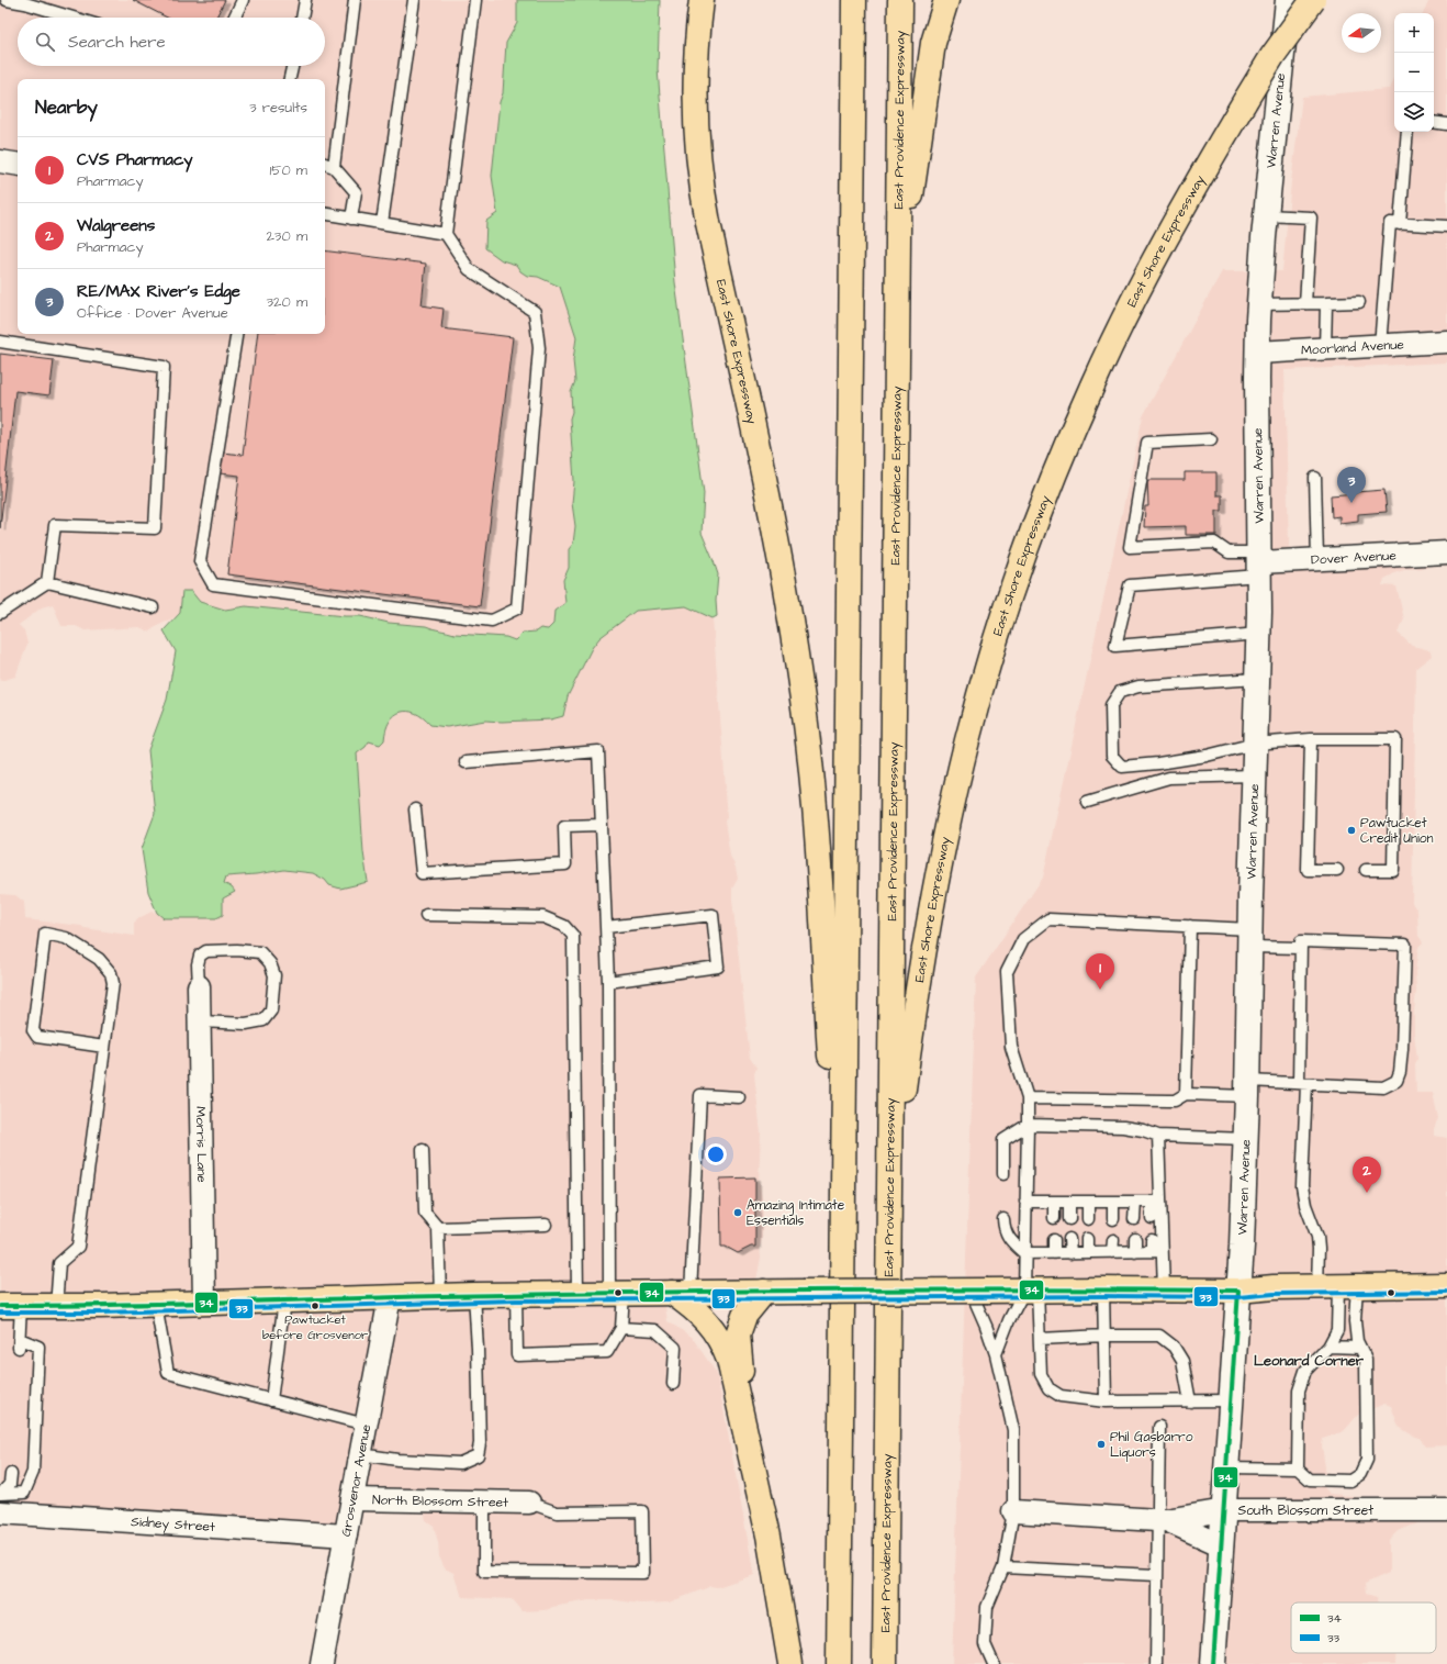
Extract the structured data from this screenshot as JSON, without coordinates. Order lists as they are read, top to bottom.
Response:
{
  "streets": {
    "main road": ["East Providence Expressway", "Warren Avenue", "East Shore Expressway"],
    "street": [
      "Moorland Avenue",
      "Dover Avenue",
      "Morris Lane",
      "Grosvenor Avenue",
      "North Blossom Street",
      "South Blossom Street",
      "Sidney Street"
    ]
  },
  "crossings": [
    ["East Providence Expressway", "East Shore Expressway"],
    ["Warren Avenue", "Moorland Avenue"],
    ["Warren Avenue", "Dover Avenue"],
    ["Warren Avenue", "South Blossom Street"],
    ["Grosvenor Avenue", "North Blossom Street"],
    ["Grosvenor Avenue", "Sidney Street"]
  ],
  "districts": ["Leonard Corner"],
  "places": [
    "Pawtucket Credit Union",
    "Amazing Intimate Essentials",
    "Pawtucket before Grosvenor",
    "Phil Gasbarro Liquors"
  ],
  "lines": ["transit line 34", "transit line 33"],
  "legend": ["34", "33"],
  "north": "left",
  "page": {
    "map_buttons": ["+", "−"],
    "search": "Search here",
    "heading": ["Nearby", "3 results"],
    "list": [
      {
        "mark": "1",
        "name": "CVS Pharmacy",
        "note": "Pharmacy",
        "value": "150 m"
      },
      {
        "mark": "2",
        "name": "Walgreens",
        "note": "Pharmacy",
        "value": "230 m"
      },
      {
        "mark": "3",
        "name": "RE/MAX River's Edge",
        "note": "Office · Dover Avenue",
        "value": "320 m"
      }
    ],
    "pins": ["3", "1", "2"]
  }
}
